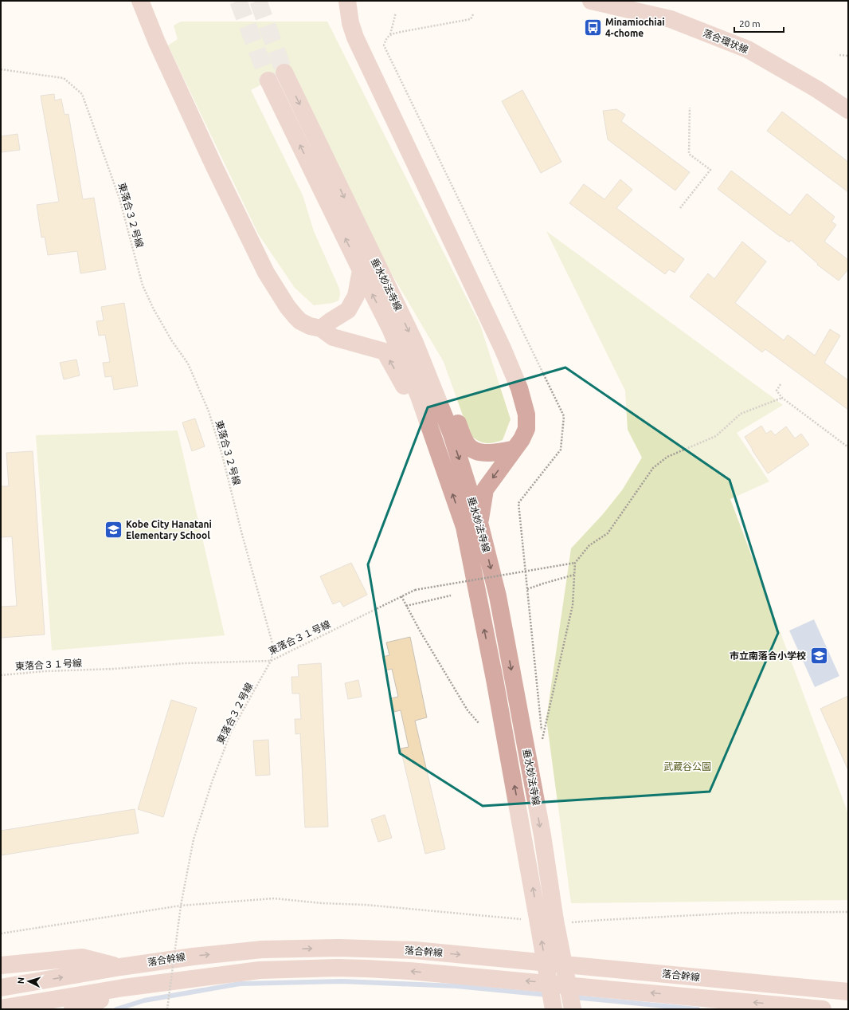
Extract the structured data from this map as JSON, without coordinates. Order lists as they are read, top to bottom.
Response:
{
  "streets": {
    "street": ["落合環状線", "垂水妙法寺線", "落合幹線"],
    "path": ["東落合３２号線", "東落合３１号線"]
  },
  "crossings": [
    ["東落合３２号線", "東落合３１号線"]
  ],
  "parks": ["武蔵谷公園"],
  "places": {
    "bus stop": ["Minamiochiai 4-chome"],
    "school or university": ["Kobe City Hanatani Elementary School", "市立南落合小学校"]
  },
  "scale_bar": "20 m",
  "north": "left"
}
